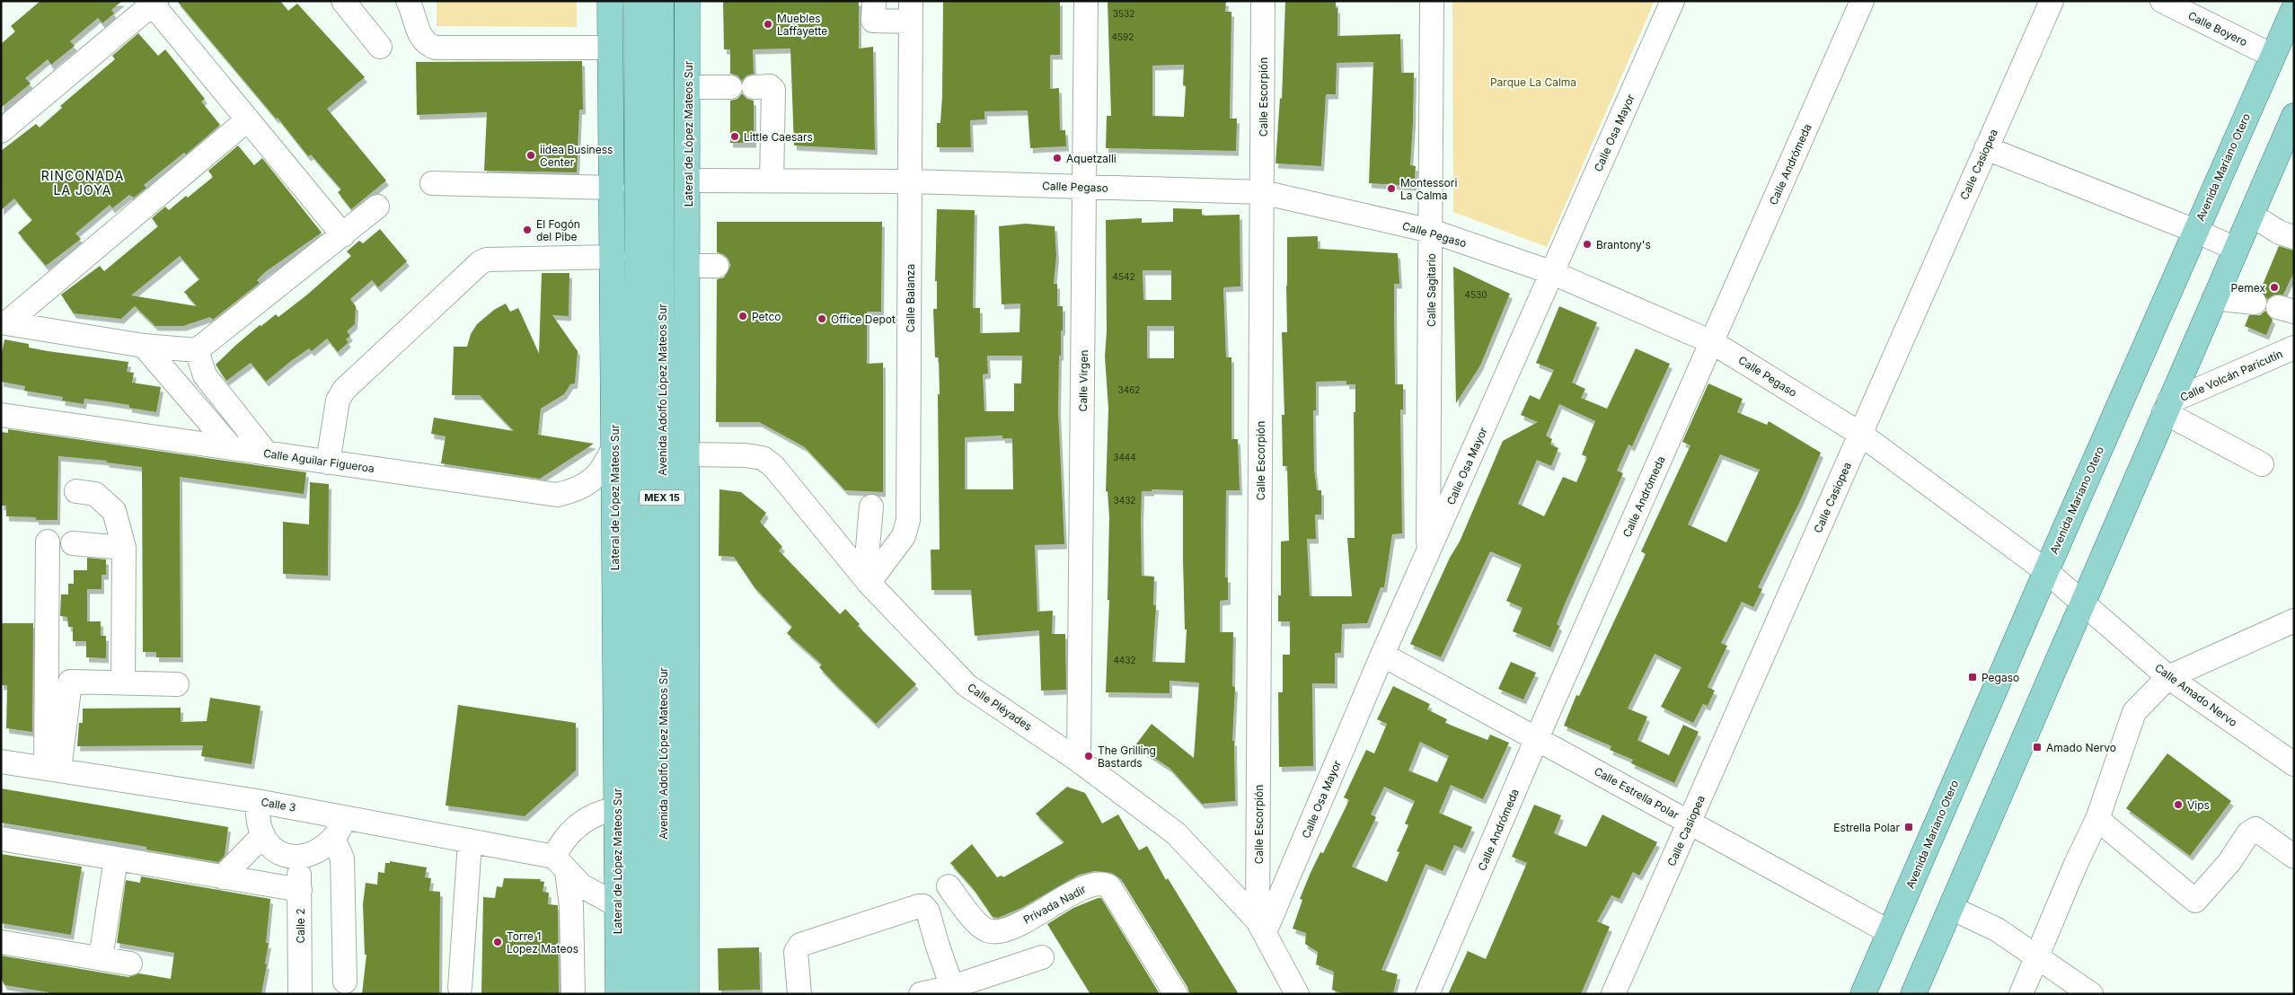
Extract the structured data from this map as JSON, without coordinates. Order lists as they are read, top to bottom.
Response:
{
  "streets": {
    "main road": [
      "Lateral de López Mateos Sur",
      "Avenida Mariano Otero",
      "Avenida Adolfo López Mateos Sur",
      "MEX 15"
    ],
    "street": [
      "Calle Boyero",
      "Calle Escorpión",
      "Calle Osa Mayor",
      "Calle Andrómeda",
      "Calle Casiopea",
      "Calle Pegaso",
      "Calle Sagitario",
      "Calle Balanza",
      "Calle Volcán Paricutín",
      "Calle Virgen",
      "Calle Aguilar Figueroa",
      "Calle Amado Nervo",
      "Calle Pléyades",
      "Calle Estrella Polar",
      "Calle 3",
      "Privada Nadir",
      "Calle 2"
    ]
  },
  "crossings": [
    ["Calle Boyero", "Avenida Mariano Otero"],
    ["Calle Escorpión", "Calle Osa Mayor"],
    ["Calle Escorpión", "Calle Pegaso"],
    ["Calle Escorpión", "Calle Pléyades"],
    ["Calle Osa Mayor", "Calle Pegaso"],
    ["Calle Osa Mayor", "Calle Sagitario"],
    ["Calle Osa Mayor", "Calle Pléyades"],
    ["Calle Osa Mayor", "Calle Estrella Polar"],
    ["Lateral de López Mateos Sur", "Calle Pegaso"],
    ["Lateral de López Mateos Sur", "Calle Aguilar Figueroa"],
    ["Lateral de López Mateos Sur", "Calle Pléyades"],
    ["Calle Andrómeda", "Calle Pegaso"],
    ["Calle Andrómeda", "Calle Estrella Polar"],
    ["Calle Casiopea", "Calle Pegaso"],
    ["Calle Casiopea", "Calle Estrella Polar"],
    ["Avenida Mariano Otero", "Calle Pegaso"],
    ["Avenida Mariano Otero", "Calle Estrella Polar"],
    ["Calle Pegaso", "Calle Sagitario"],
    ["Calle Pegaso", "Calle Balanza"],
    ["Calle Pegaso", "Calle Virgen"],
    ["Calle Pegaso", "Calle Amado Nervo"],
    ["Calle Balanza", "Calle Pléyades"],
    ["Calle Virgen", "Calle Pléyades"]
  ],
  "districts": ["RINCONADA LA JOYA"],
  "parks": ["Parque La Calma"],
  "places": {
    "other": [
      "Muebles Laffayette",
      "Little Caesars",
      "iidea Business Center",
      "Aquetzalli",
      "Montessori La Calma",
      "El Fogón del Pibe",
      "Brantony's",
      "Pemex",
      "Petco",
      "Office Depot",
      "The Grilling Bastards",
      "Vips",
      "Torre 1 Lopez Mateos"
    ],
    "transit": ["Pegaso", "Amado Nervo", "Estrella Polar"]
  },
  "house_numbers": [
    "3532",
    "4592",
    "4542",
    "4530",
    "3462",
    "3444",
    "3432",
    "4432"
  ]
}
